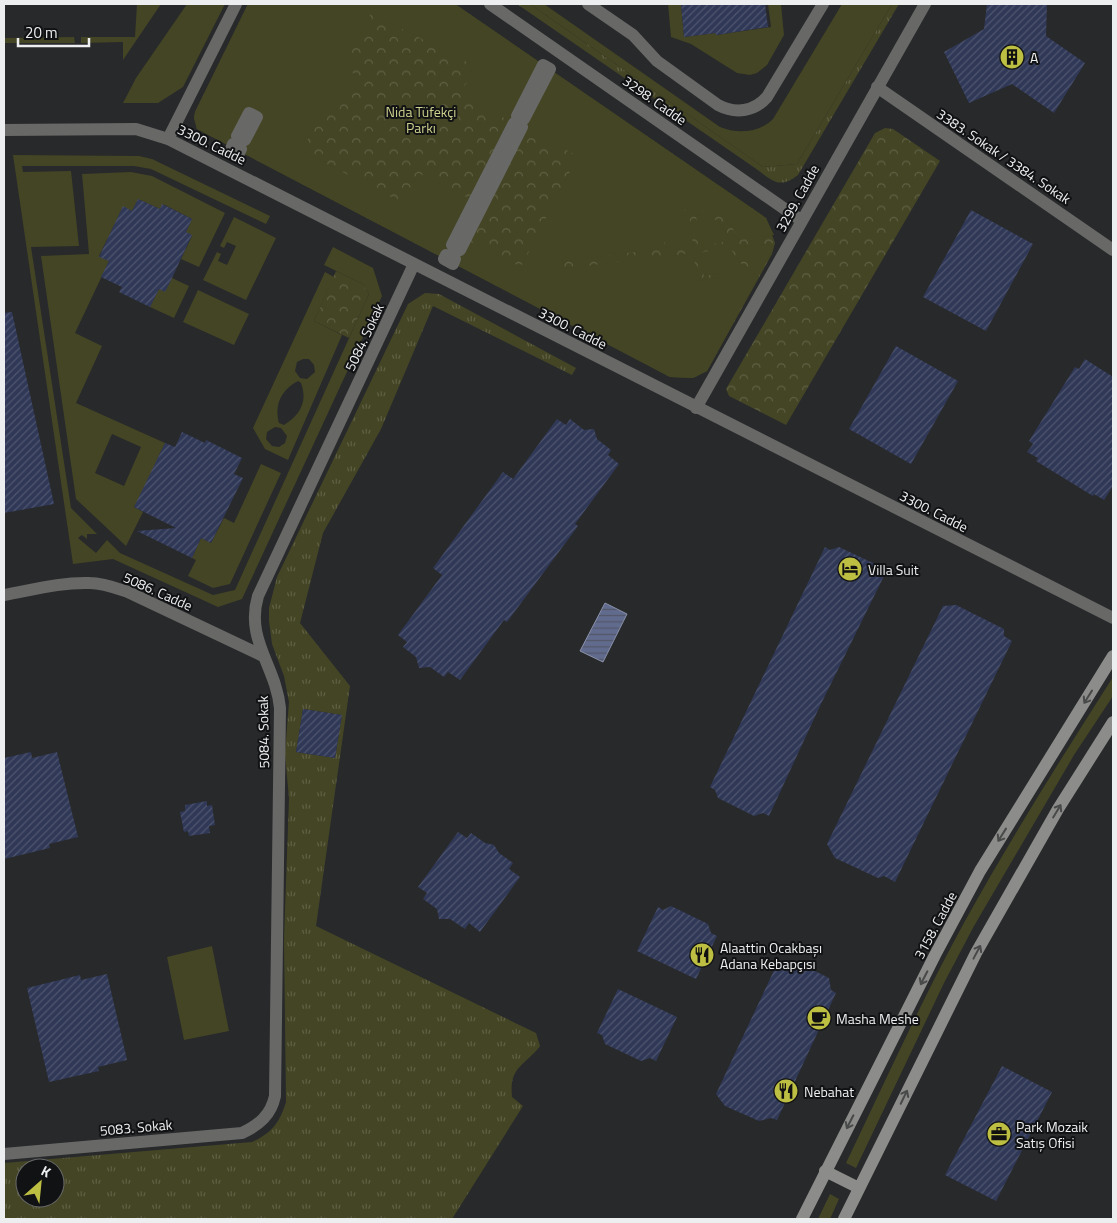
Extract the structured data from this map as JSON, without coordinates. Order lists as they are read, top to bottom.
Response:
{
  "streets": {
    "street": [
      "3298. Cadde",
      "3300. Cadde",
      "3383. Sokak / 3384. Sokak",
      "3299. Cadde",
      "5084. Sokak",
      "5086. Cadde",
      "3158. Cadde",
      "5083. Sokak"
    ]
  },
  "crossings": [
    ["3298. Cadde", "3299. Cadde"],
    ["3300. Cadde", "3299. Cadde"],
    ["3300. Cadde", "5084. Sokak"],
    ["3383. Sokak / 3384. Sokak", "3299. Cadde"],
    ["5084. Sokak", "5086. Cadde"],
    ["5084. Sokak", "5083. Sokak"]
  ],
  "parks": ["Nida Tüfekçi Parkı"],
  "places": {
    "building": ["A"],
    "hotel": ["Villa Suit"],
    "restaurant": ["Alaattin Ocakbaşı Adana Kebapçısı", "Nebahat"],
    "cafe": ["Masha Meshe"],
    "office": ["Park Mozaik Satış Ofisi"]
  },
  "scale_bar": "20 m",
  "north": "top right"
}
